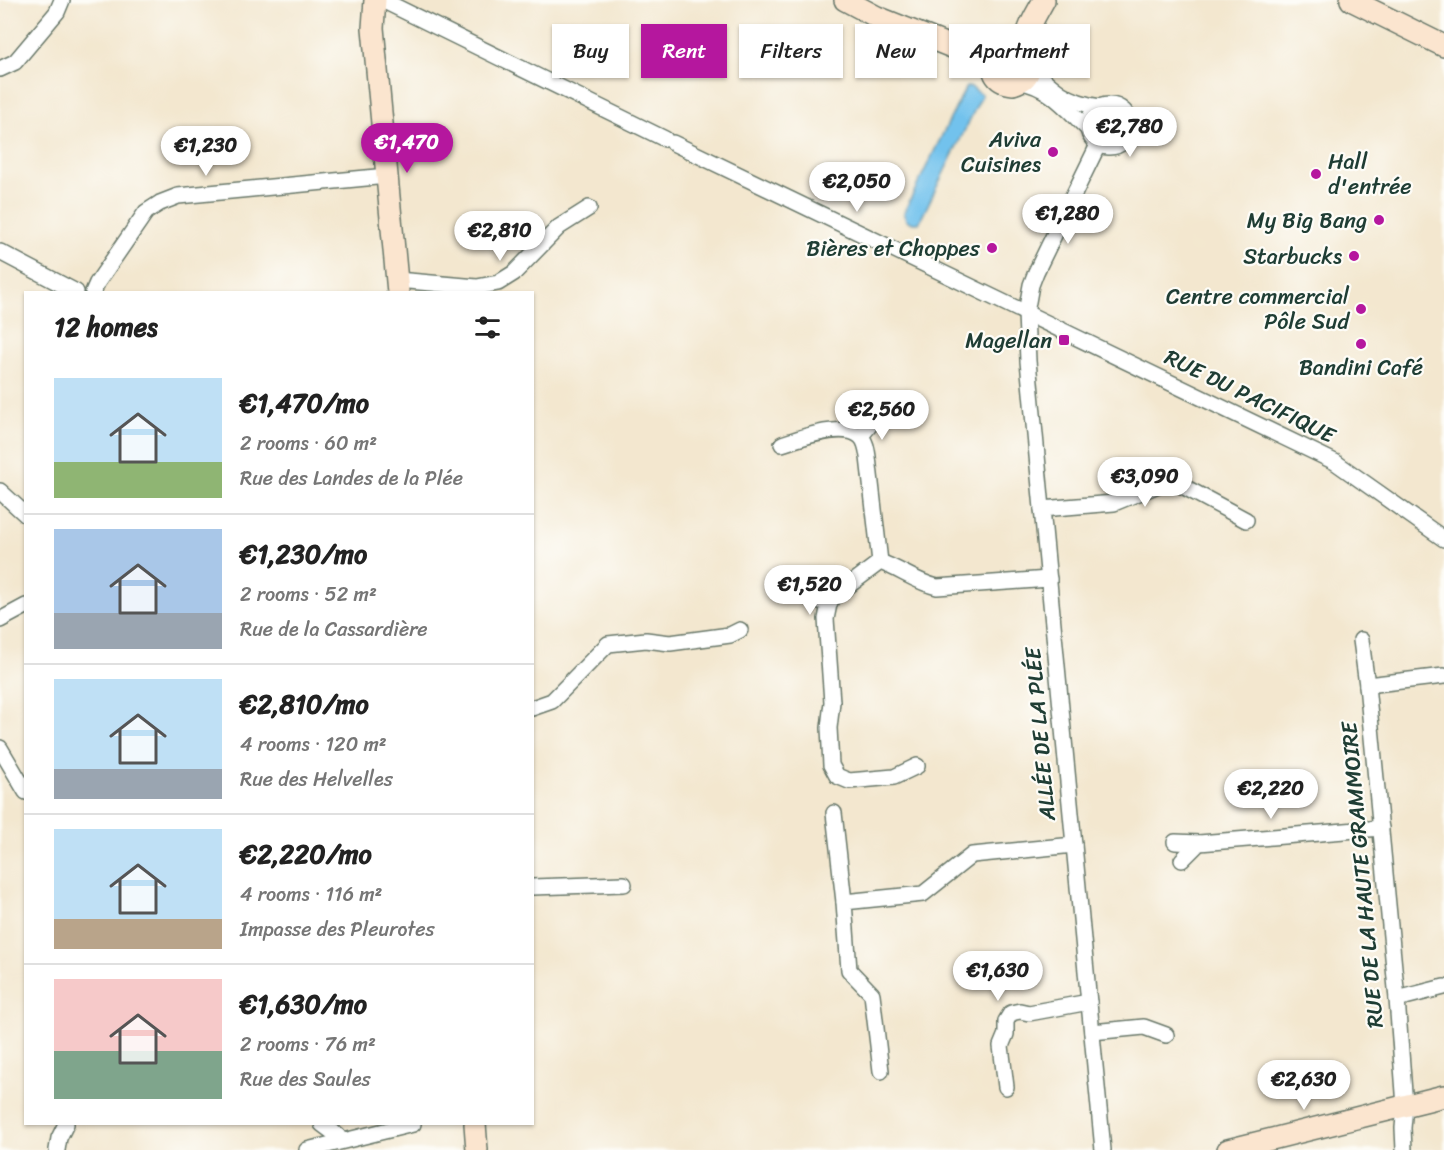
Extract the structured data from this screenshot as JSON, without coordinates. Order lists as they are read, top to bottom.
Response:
{
  "streets": {
    "street": ["RUE DU PACIFIQUE", "ALLÉE DE LA PLÉE", "RUE DE LA HAUTE GRAMMOIRE"]
  },
  "crossings": [
    ["RUE DU PACIFIQUE", "ALLÉE DE LA PLÉE"]
  ],
  "places": {
    "other": [
      "Aviva Cuisines",
      "Hall d'entrée",
      "My Big Bang",
      "Bières et Choppes",
      "Starbucks",
      "Centre commercial Pôle Sud",
      "Bandini Café"
    ],
    "transit": ["Magellan"]
  },
  "page": {
    "chip": [
      "Buy",
      "Rent",
      "Filters",
      "New",
      "Apartment"
    ],
    "price": [
      "€2,780",
      "€1,470",
      "€1,230",
      "€2,050",
      "€1,280",
      "€2,810",
      "€2,560",
      "€3,090",
      "€1,520",
      "€2,220",
      "€1,630",
      "€2,630"
    ],
    "heading": "12 homes",
    "list": [
      {
        "name": "€1,470/mo",
        "note": "2 rooms · 60 m² · Rue des Landes de la Plée"
      },
      {
        "name": "€1,230/mo",
        "note": "2 rooms · 52 m² · Rue de la Cassardière"
      },
      {
        "name": "€2,810/mo",
        "note": "4 rooms · 120 m² · Rue des Helvelles"
      },
      {
        "name": "€2,220/mo",
        "note": "4 rooms · 116 m² · Impasse des Pleurotes"
      },
      {
        "name": "€1,630/mo",
        "note": "2 rooms · 76 m² · Rue des Saules"
      }
    ]
  }
}
